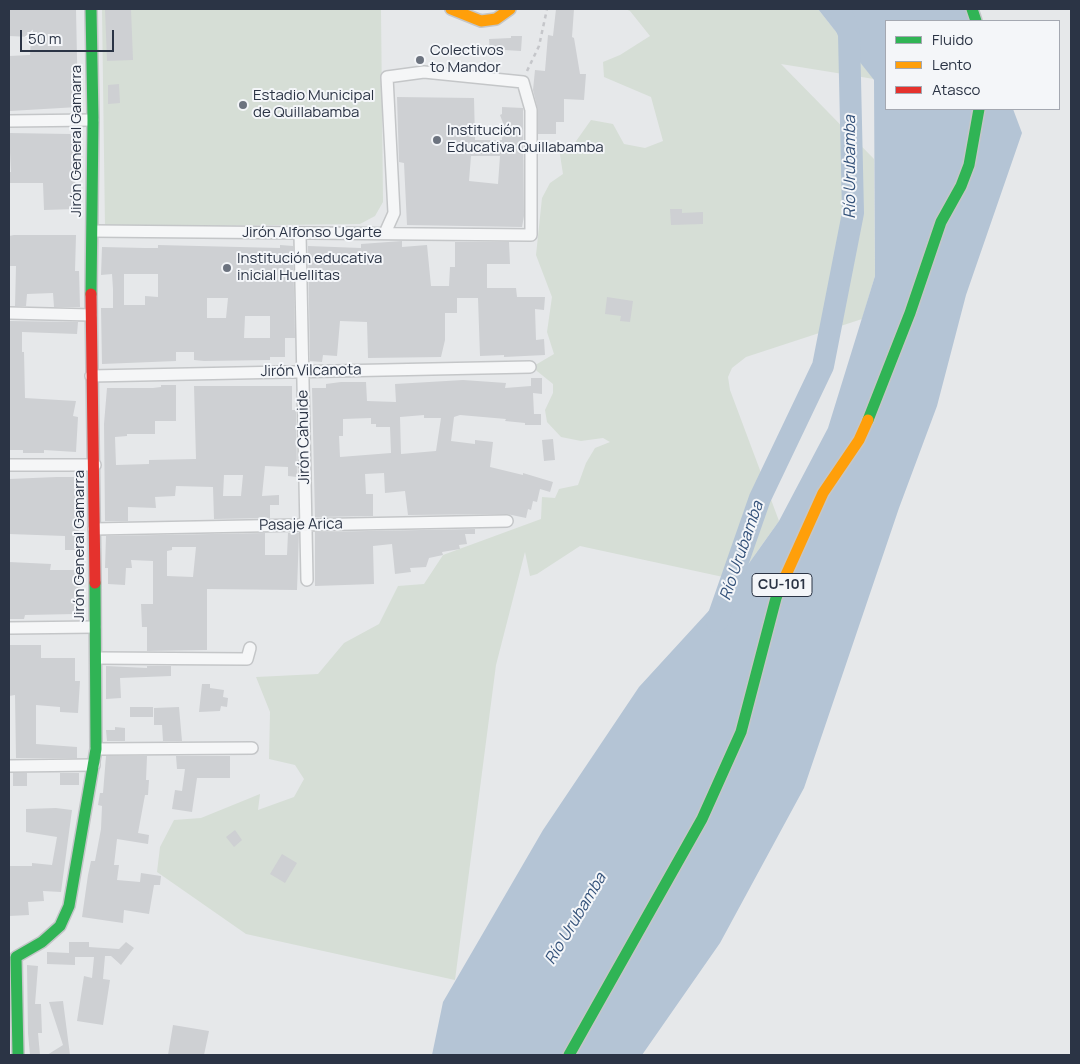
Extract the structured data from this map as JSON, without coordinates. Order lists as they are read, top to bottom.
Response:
{
  "streets": {
    "street": [
      "Jirón General Gamarra",
      "Jirón Alfonso Ugarte",
      "Jirón Vilcanota",
      "Jirón Cahuide",
      "Pasaje Arica",
      "CU-101"
    ]
  },
  "crossings": [
    ["Jirón General Gamarra", "Jirón Alfonso Ugarte"],
    ["Jirón General Gamarra", "Jirón Vilcanota"],
    ["Jirón General Gamarra", "Pasaje Arica"],
    ["Jirón Alfonso Ugarte", "Jirón Cahuide"],
    ["Jirón Vilcanota", "Jirón Cahuide"],
    ["Jirón Cahuide", "Pasaje Arica"]
  ],
  "water": ["Río Urubamba"],
  "places": [
    "Colectivos to Mandor",
    "Estadio Municipal de Quillabamba",
    "Institución Educativa Quillabamba",
    "Institución educativa inicial Huellitas"
  ],
  "legend": ["Fluido", "Lento", "Atasco"],
  "scale_bar": "50 m"
}
